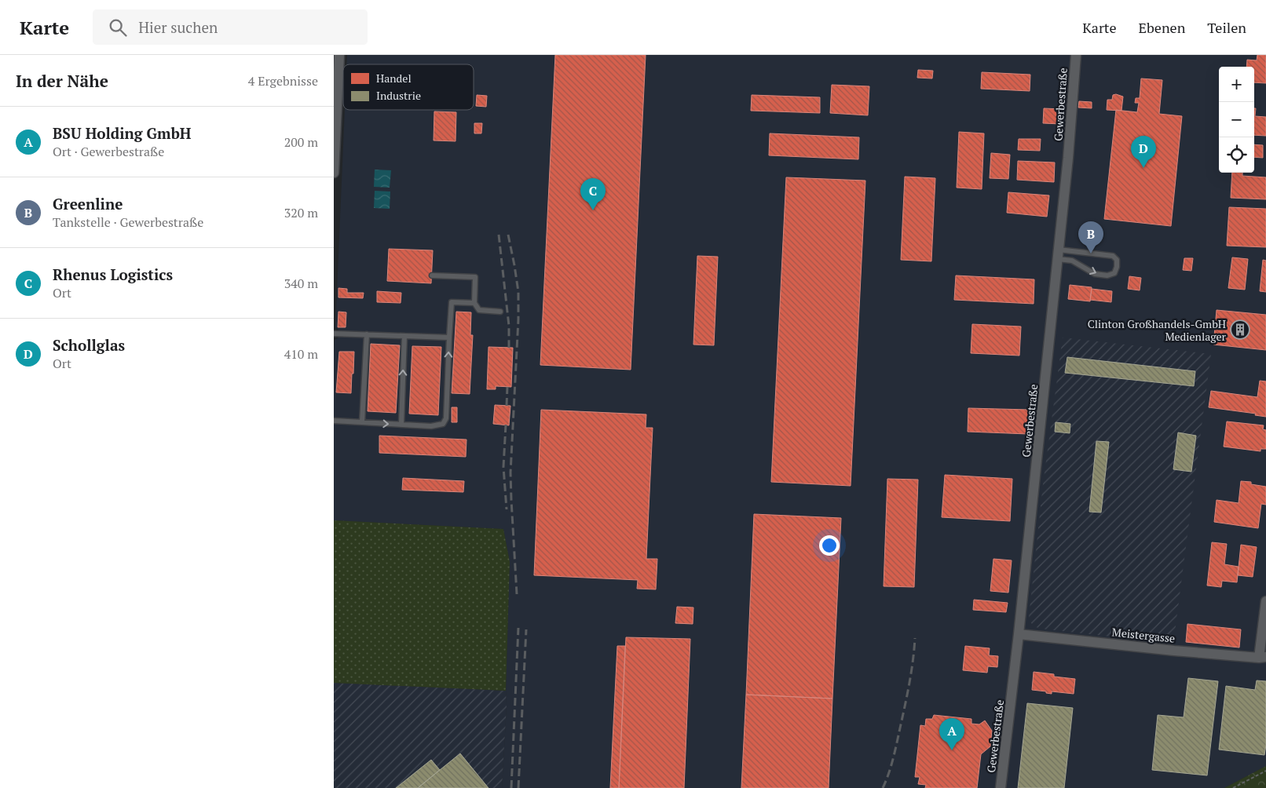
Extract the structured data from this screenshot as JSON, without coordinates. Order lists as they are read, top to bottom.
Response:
{
  "streets": {
    "street": ["Gewerbestraße", "Meistergasse"]
  },
  "crossings": [
    ["Gewerbestraße", "Meistergasse"]
  ],
  "places": {
    "building": ["Clinton Großhandels-GmbH Medienlager"]
  },
  "legend": ["Handel", "Industrie"],
  "page": {
    "header": "Karte",
    "search": "Hier suchen",
    "nav": ["Karte", "Ebenen", "Teilen"],
    "heading": ["In der Nähe", "4 Ergebnisse"],
    "map_buttons": ["+", "−"],
    "list": [
      {
        "mark": "A",
        "name": "BSU Holding GmbH",
        "note": "Ort · Gewerbestraße",
        "value": "200 m"
      },
      {
        "mark": "B",
        "name": "Greenline",
        "note": "Tankstelle · Gewerbestraße",
        "value": "320 m"
      },
      {
        "mark": "C",
        "name": "Rhenus Logistics",
        "note": "Ort",
        "value": "340 m"
      },
      {
        "mark": "D",
        "name": "Schollglas",
        "note": "Ort",
        "value": "410 m"
      }
    ],
    "pins": [
      "D",
      "C",
      "B",
      "A"
    ]
  }
}
